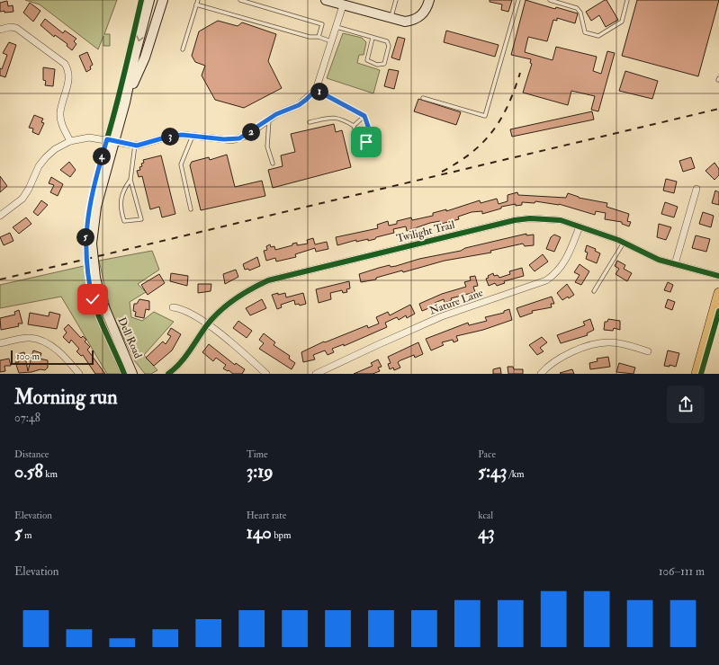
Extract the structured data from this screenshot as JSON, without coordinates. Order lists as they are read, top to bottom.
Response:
{
  "streets": {
    "street": ["Twilight Trail", "Nature Lane", "Dell Road"]
  },
  "crossings": [
    ["Twilight Trail", "Nature Lane"]
  ],
  "scale_bar": "100 m",
  "page": {
    "pins": [
      "1",
      "2",
      "3",
      "4",
      "5"
    ],
    "scale": "100 m",
    "heading": ["Morning run", "07:48"],
    "stats": [
      ["Distance", "0.58 km"],
      ["Time", "3:19"],
      ["Pace", "5:43 /km"],
      ["Elevation", "5 m"],
      ["Heart rate", "140 bpm"],
      ["kcal", "43"]
    ],
    "chart": ["Elevation", "106–111 m"]
  }
}
